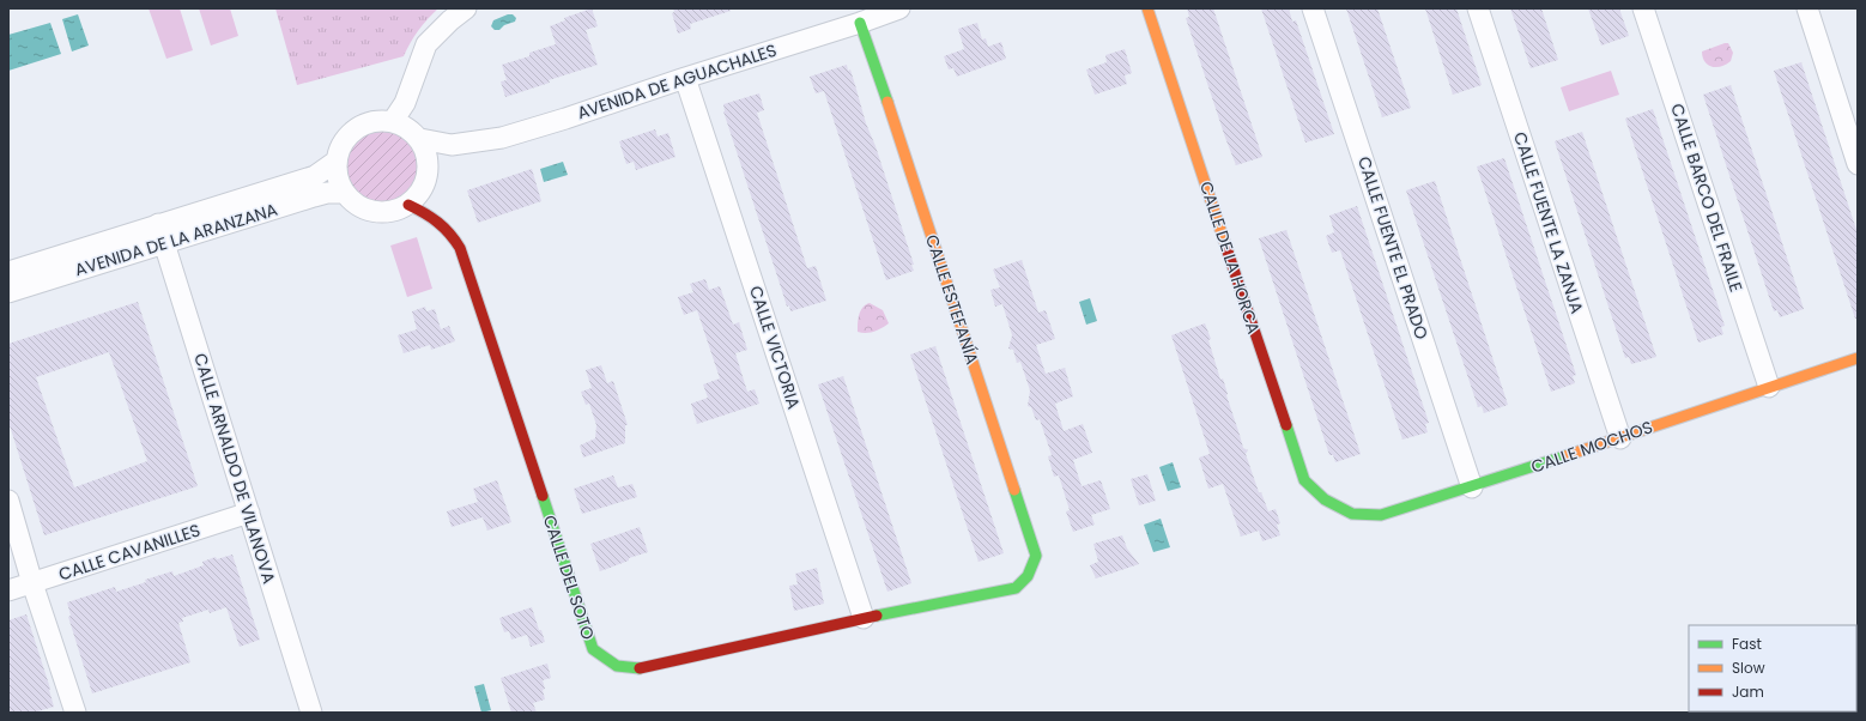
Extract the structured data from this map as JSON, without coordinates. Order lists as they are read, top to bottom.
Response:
{
  "streets": {
    "street": [
      "AVENIDA DE AGUACHALES",
      "CALLE BARCO DEL FRAILE",
      "CALLE FUENTE LA ZANJA",
      "AVENIDA DE LA ARANZANA",
      "CALLE FUENTE EL PRADO",
      "CALLE DE LA HORCA",
      "CALLE ESTEFANÍA",
      "CALLE VICTORIA",
      "CALLE MOCHOS",
      "CALLE ARNALDO DE VILANOVA",
      "CALLE CAVANILLES",
      "CALLE DEL SOTO"
    ]
  },
  "crossings": [
    ["AVENIDA DE AGUACHALES", "AVENIDA DE LA ARANZANA"],
    ["AVENIDA DE AGUACHALES", "CALLE ESTEFANÍA"],
    ["AVENIDA DE AGUACHALES", "CALLE VICTORIA"],
    ["AVENIDA DE AGUACHALES", "CALLE DEL SOTO"],
    ["CALLE BARCO DEL FRAILE", "CALLE MOCHOS"],
    ["CALLE FUENTE LA ZANJA", "CALLE MOCHOS"],
    ["AVENIDA DE LA ARANZANA", "CALLE ARNALDO DE VILANOVA"],
    ["AVENIDA DE LA ARANZANA", "CALLE DEL SOTO"],
    ["CALLE FUENTE EL PRADO", "CALLE MOCHOS"],
    ["CALLE DE LA HORCA", "CALLE MOCHOS"],
    ["CALLE ESTEFANÍA", "CALLE DEL SOTO"],
    ["CALLE VICTORIA", "CALLE DEL SOTO"],
    ["CALLE ARNALDO DE VILANOVA", "CALLE CAVANILLES"]
  ],
  "legend": ["Fast", "Slow", "Jam"]
}
